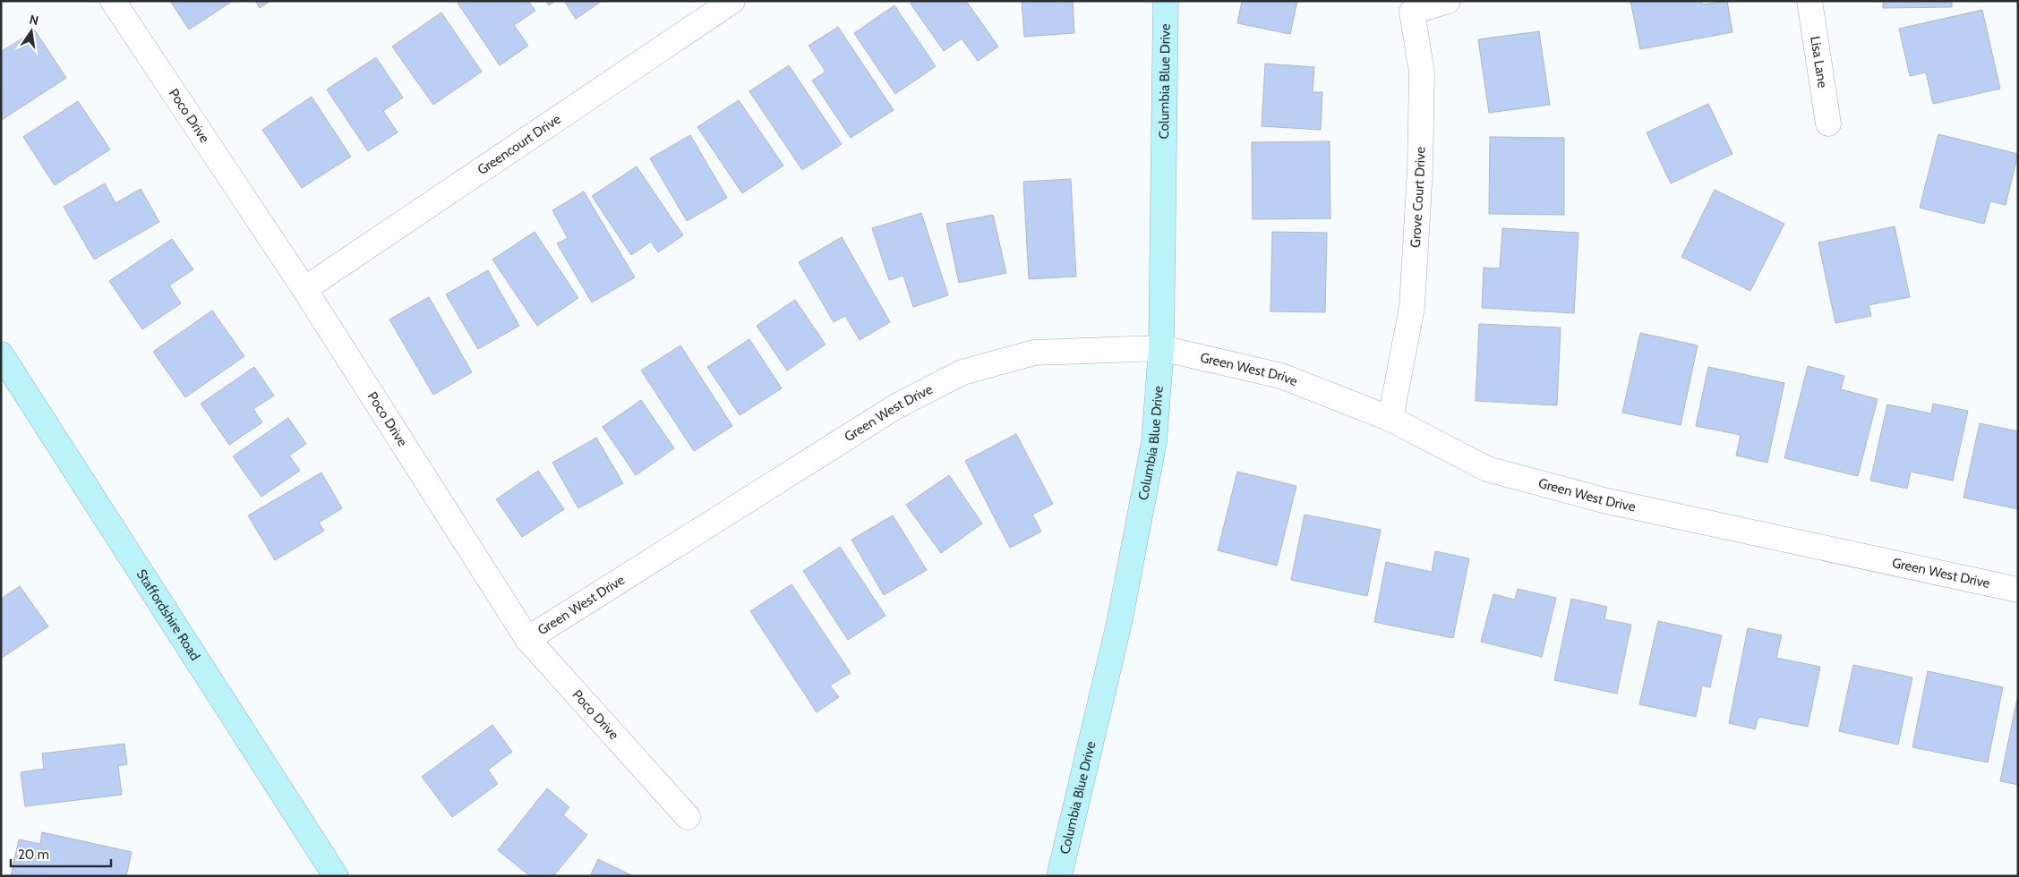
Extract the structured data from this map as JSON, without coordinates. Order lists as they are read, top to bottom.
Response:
{
  "streets": {
    "street": [
      "Lisa Lane",
      "Columbia Blue Drive",
      "Poco Drive",
      "Greencourt Drive",
      "Grove Court Drive",
      "Green West Drive",
      "Staffordshire Road"
    ]
  },
  "crossings": [
    ["Columbia Blue Drive", "Green West Drive"],
    ["Poco Drive", "Greencourt Drive"],
    ["Poco Drive", "Green West Drive"],
    ["Grove Court Drive", "Green West Drive"]
  ],
  "scale_bar": "20 m",
  "north": "top"
}
